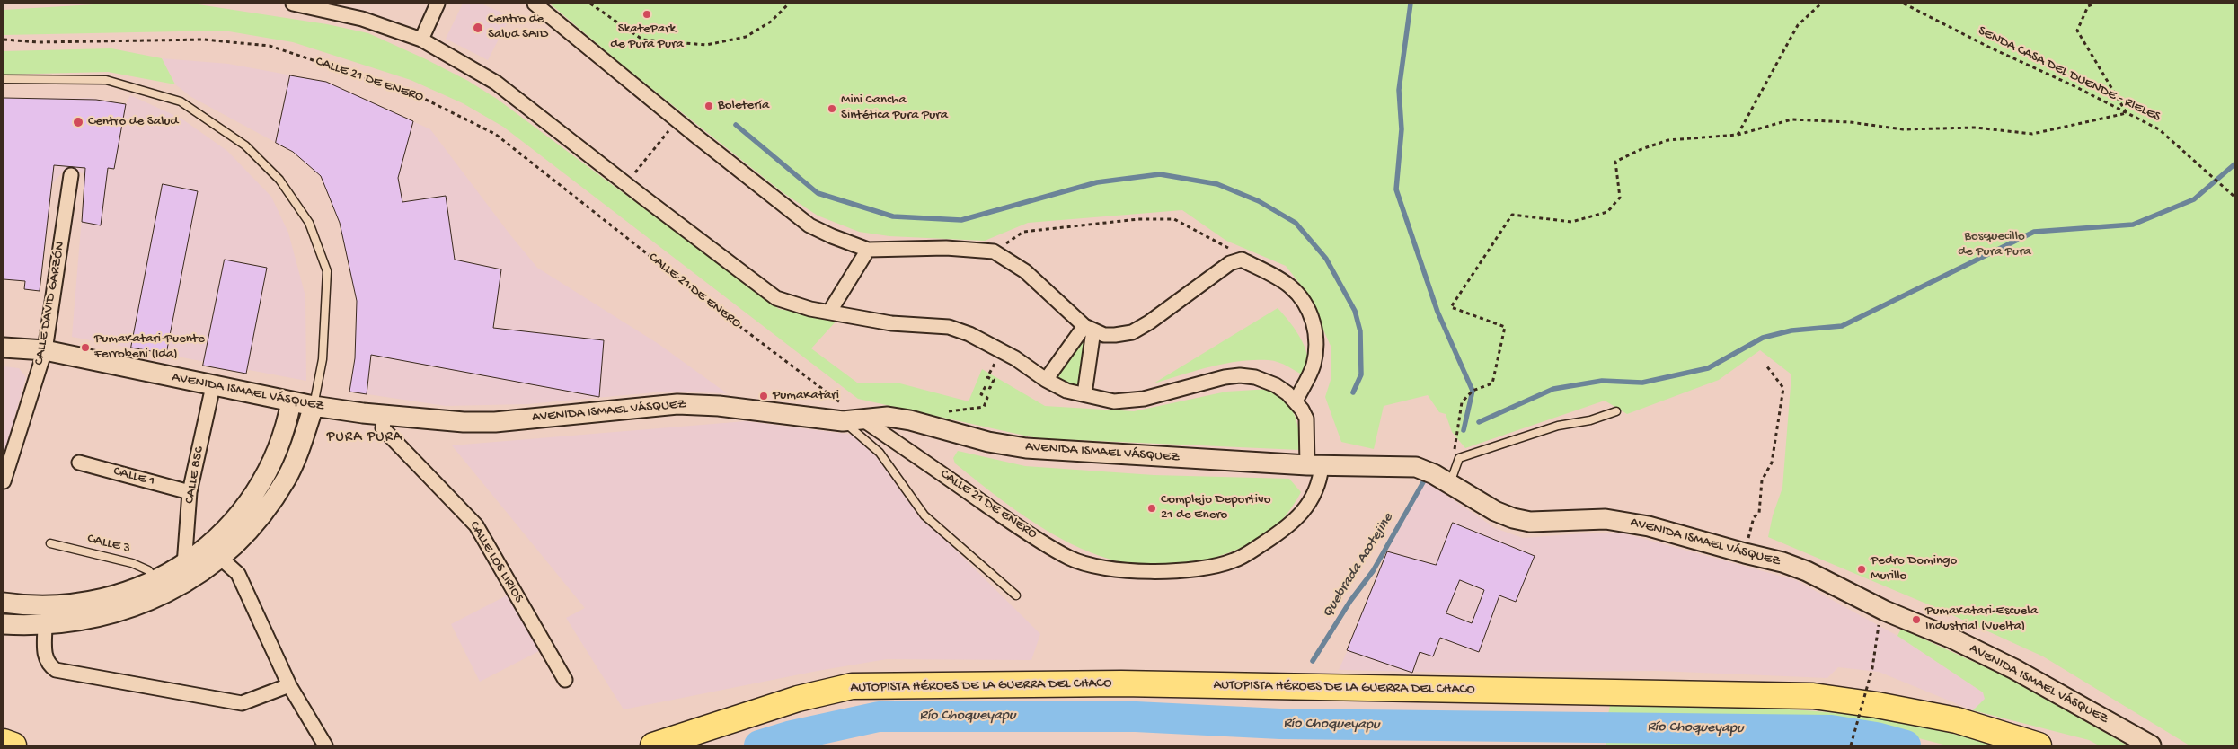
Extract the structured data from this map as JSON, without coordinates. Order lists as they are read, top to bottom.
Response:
{
  "streets": {
    "highway": ["AUTOPISTA HÉROES DE LA GUERRA DEL CHACO"],
    "main road": ["AVENIDA ISMAEL VÁSQUEZ"],
    "street": [
      "CALLE 21 DE ENERO",
      "CALLE DAVID GARZÓN",
      "CALLE 856",
      "CALLE 1",
      "CALLE LOS LIRIOS"
    ],
    "lane": ["CALLE 3"],
    "path": ["SENDA CASA DEL DUENDE - RIELES"]
  },
  "crossings": [
    ["CALLE 21 DE ENERO", "AVENIDA ISMAEL VÁSQUEZ"],
    ["CALLE DAVID GARZÓN", "AVENIDA ISMAEL VÁSQUEZ"],
    ["AVENIDA ISMAEL VÁSQUEZ", "CALLE 856"],
    ["AVENIDA ISMAEL VÁSQUEZ", "CALLE LOS LIRIOS"],
    ["CALLE 856", "CALLE 1"]
  ],
  "districts": ["PURA PURA"],
  "water": ["Quebrada Acotejine", "Río Choqueyapu"],
  "parks": ["Bosquecillo de Pura Pura"],
  "places": [
    "SkatePark de Pura Pura",
    "Centro de Salud SAID",
    "Boletería",
    "Mini Cancha Sintética Pura Pura",
    "Centro de Salud",
    "PumaKatari-Puente Ferrobeni (Ida)",
    "PumaKatari",
    "Complejo Deportivo 21 de Enero",
    "Pedro Domingo Murillo",
    "PumaKatari-Escuela Industrial (Vuelta)"
  ]
}
